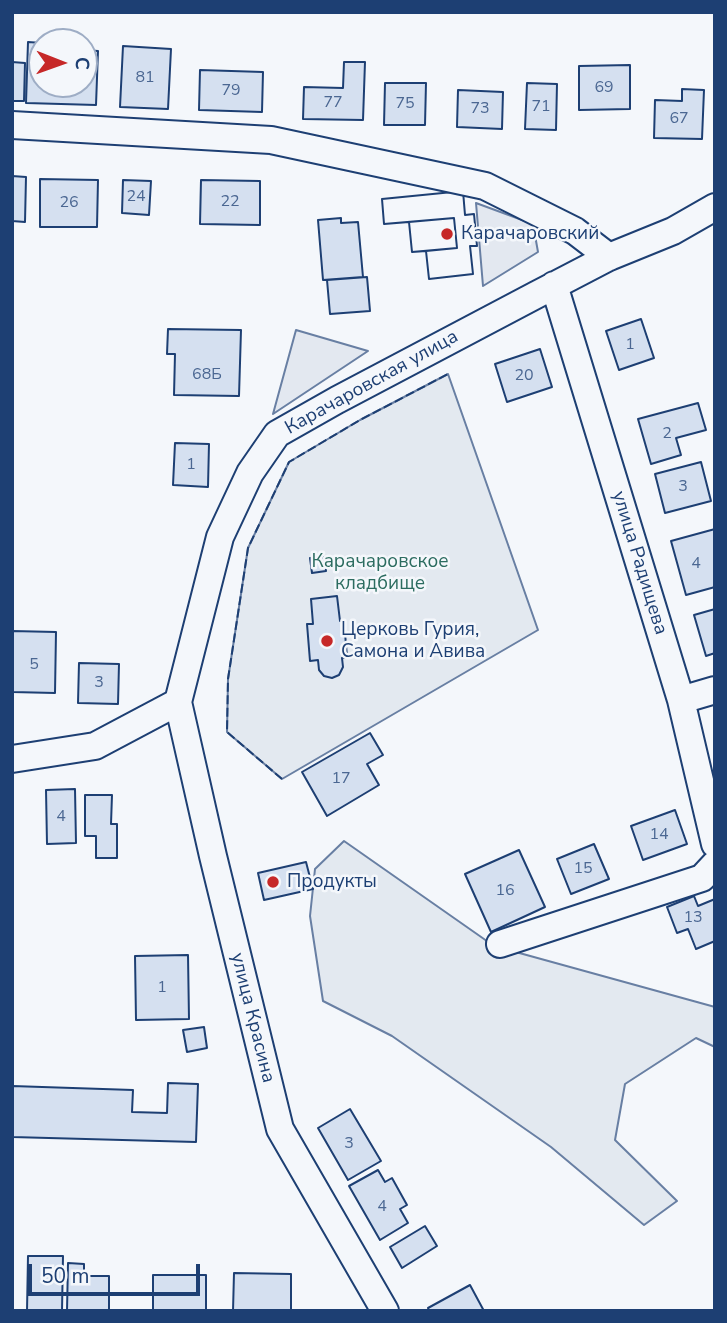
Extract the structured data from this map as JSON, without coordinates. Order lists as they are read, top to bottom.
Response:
{
  "streets": {
    "street": ["Карачаровская улица", "улица Радищева", "улица Красина"]
  },
  "crossings": [
    ["Карачаровская улица", "улица Радищева"],
    ["Карачаровская улица", "улица Красина"]
  ],
  "parks": ["Карачаровское кладбище"],
  "places": ["Карачаровский", "Церковь Гурия, Самона и Авива", "Продукты"],
  "house_numbers": [
    "81",
    "69",
    "79",
    "77",
    "75",
    "71",
    "73",
    "67",
    "24",
    "22",
    "26",
    "1",
    "68Б",
    "20",
    "2",
    "1",
    "3",
    "4",
    "5",
    "3",
    "17",
    "4",
    "14",
    "15",
    "16",
    "13",
    "1",
    "3",
    "4"
  ],
  "scale_bar": "50 m",
  "north": "right"
}
